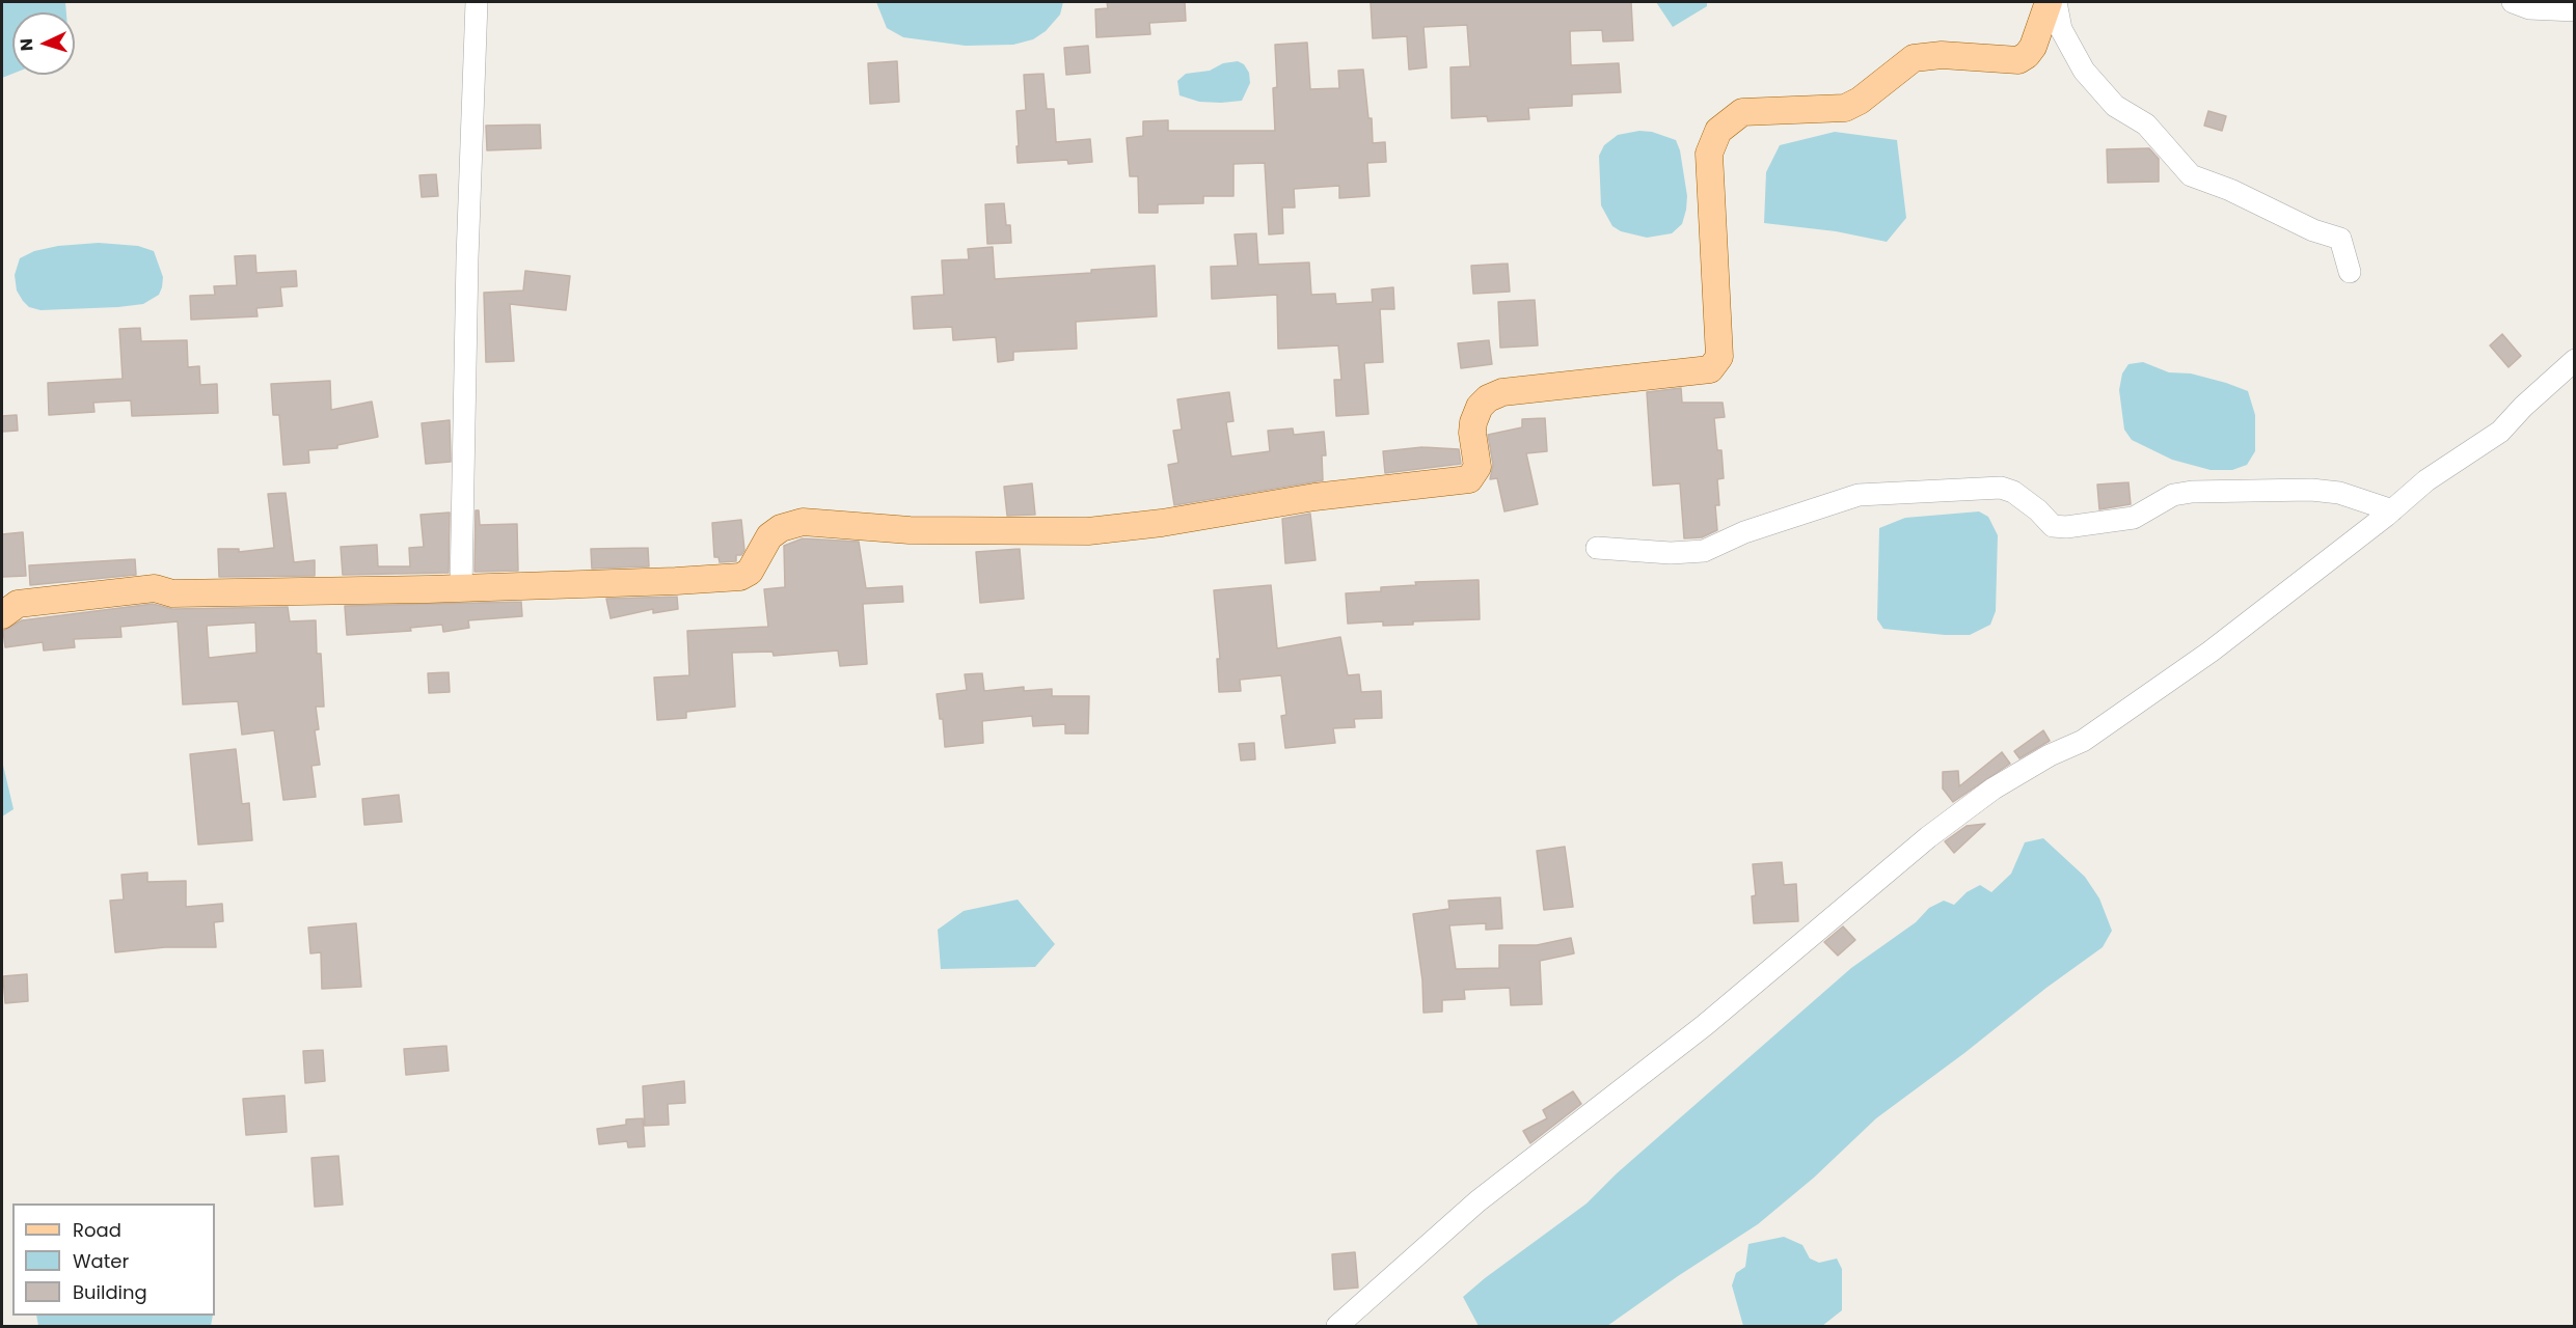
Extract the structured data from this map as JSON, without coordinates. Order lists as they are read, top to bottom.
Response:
{
  "legend": ["Road", "Water", "Building"],
  "north": "left"
}
